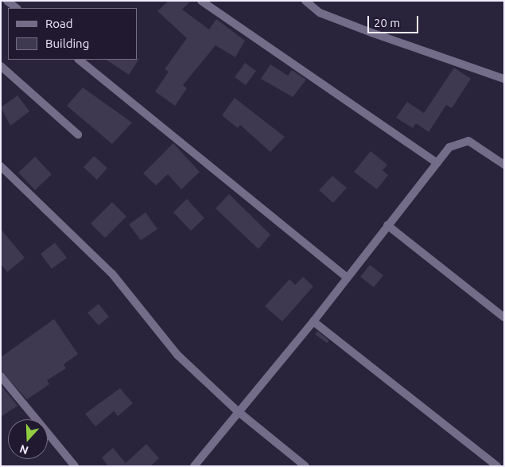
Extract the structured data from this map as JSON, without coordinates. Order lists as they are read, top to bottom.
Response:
{
  "legend": ["Road", "Building"],
  "scale_bar": "20 m",
  "north": "bottom"
}
